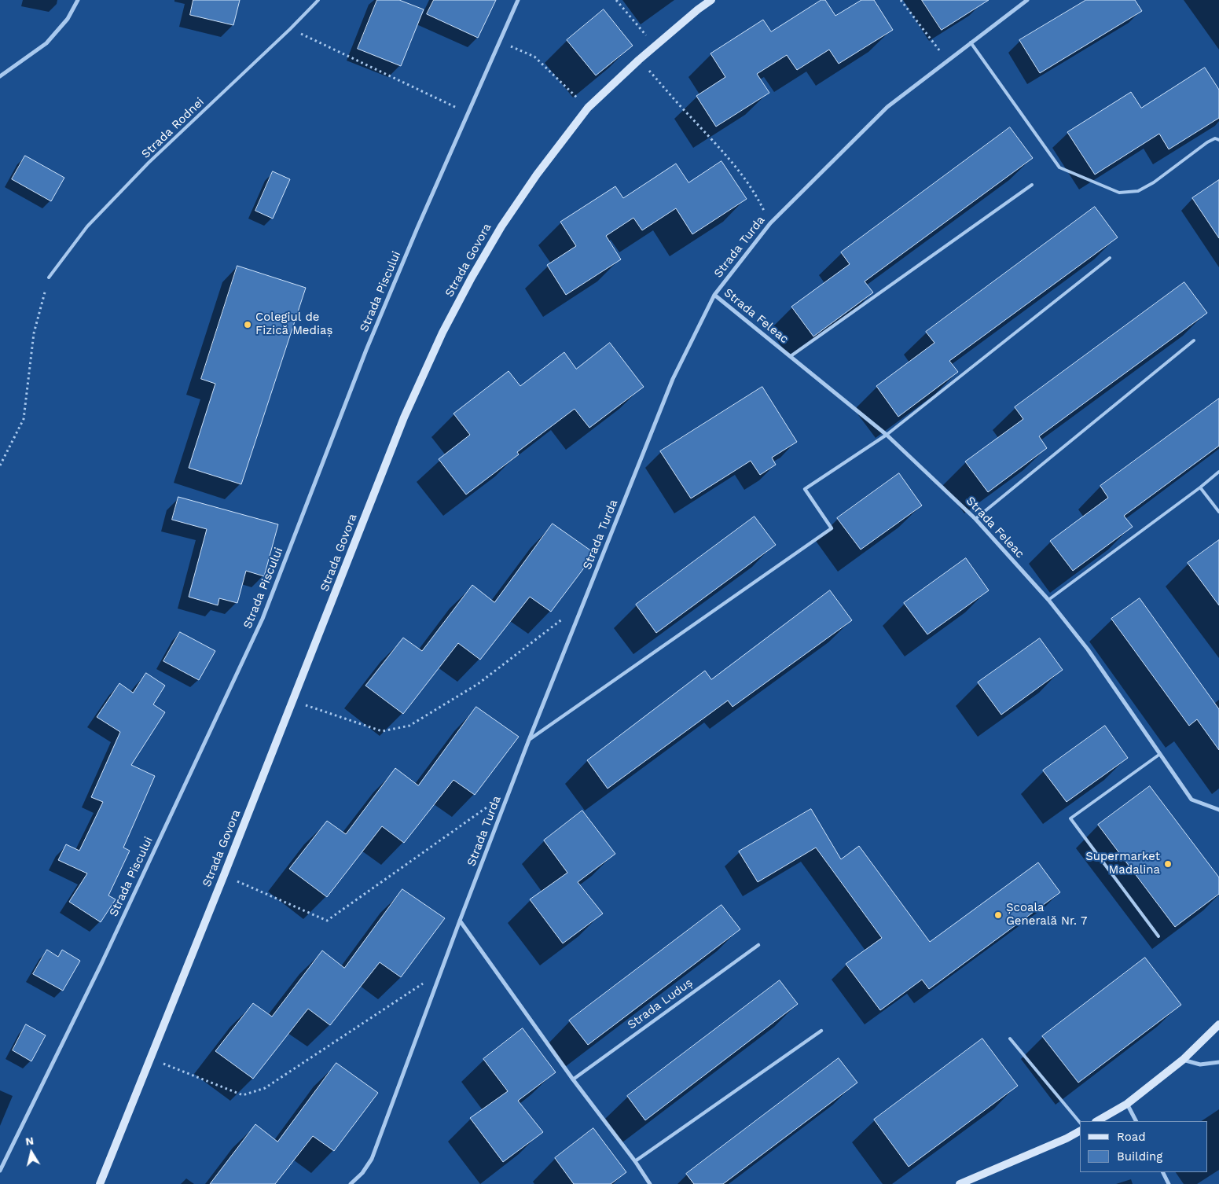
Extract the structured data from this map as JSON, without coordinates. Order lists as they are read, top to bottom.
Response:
{
  "streets": {
    "main road": ["Strada Govora"],
    "street": [
      "Strada Turda",
      "Strada Piscului",
      "Strada Feleac",
      "Strada Luduș"
    ],
    "lane": ["Strada Rodnei"]
  },
  "crossings": [
    ["Strada Turda", "Strada Feleac"]
  ],
  "places": ["Colegiul de Fizică Mediaș", "Supermarket Madalina", "Școala Generală Nr. 7"],
  "legend": ["Road", "Building"],
  "north": "top"
}
